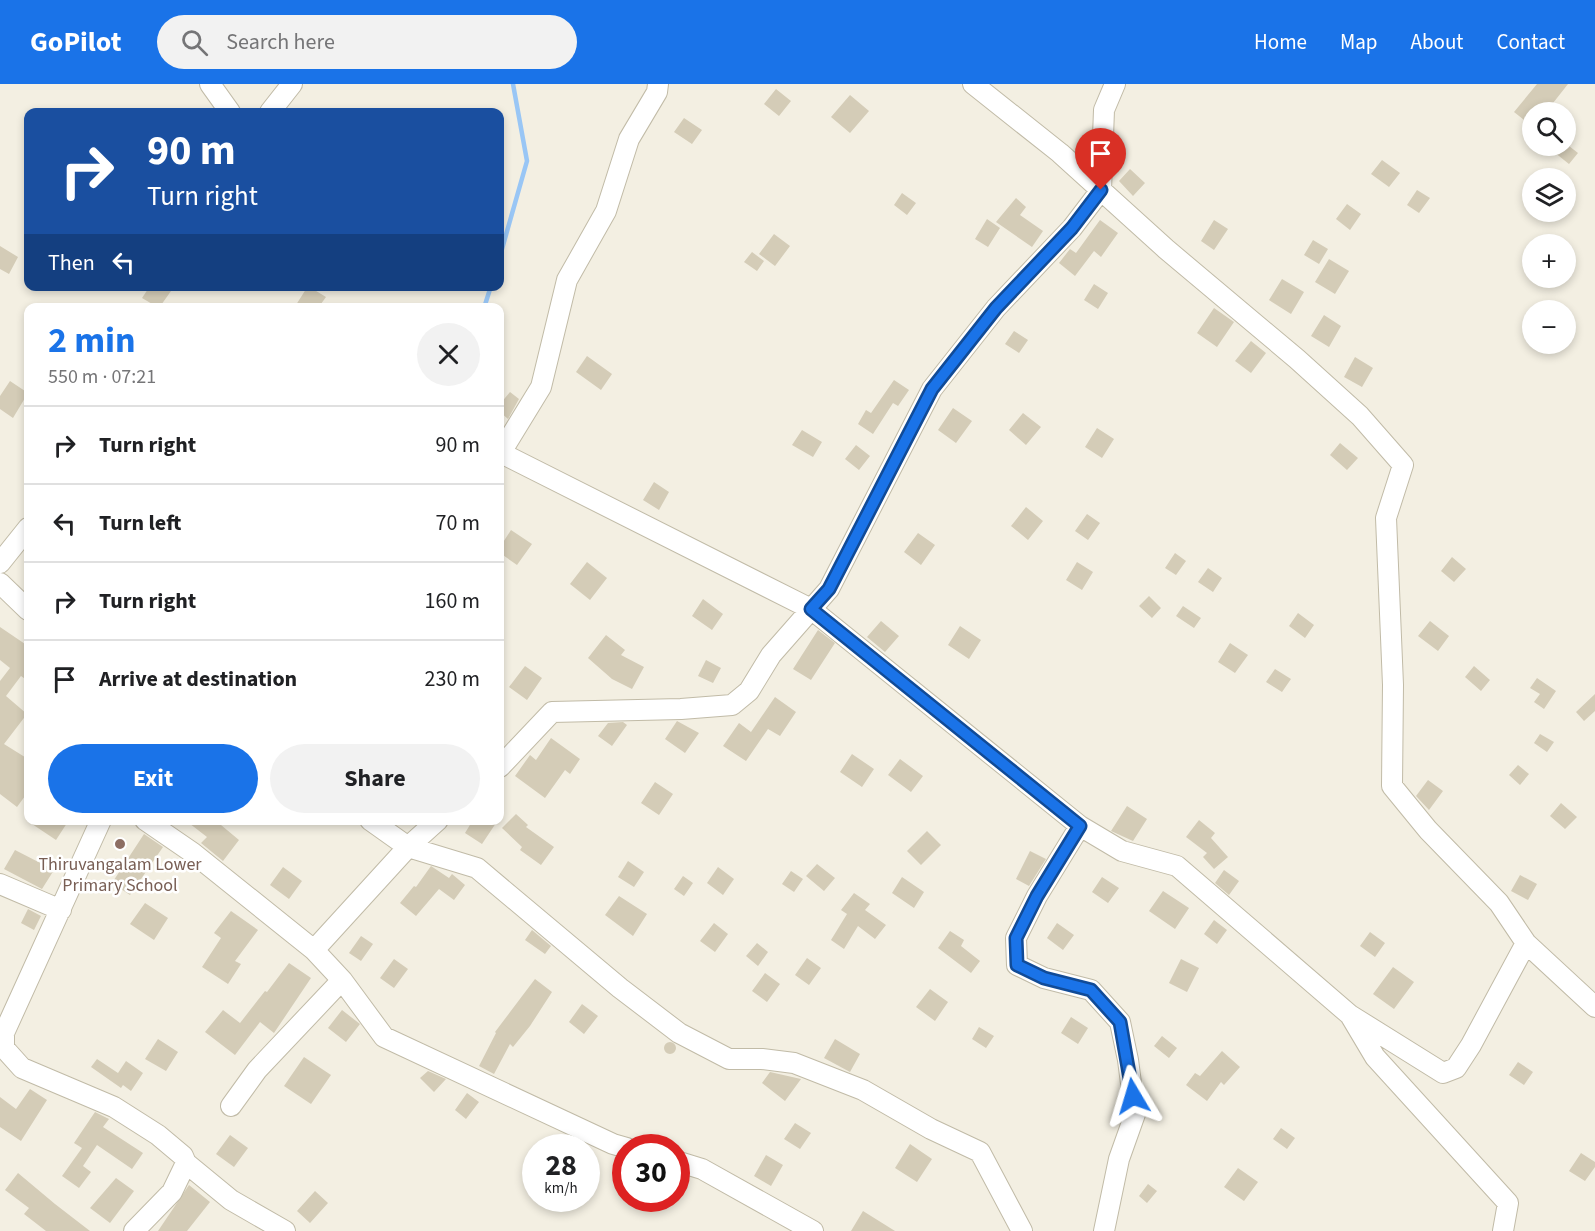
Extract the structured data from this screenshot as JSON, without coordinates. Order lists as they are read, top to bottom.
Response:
{
  "places": ["Thiruvangalam Lower Primary School"],
  "page": {
    "header": "GoPilot",
    "search": "Search here",
    "nav": [
      "Home",
      "Map",
      "About",
      "Contact"
    ],
    "map_buttons": ["+", "−"],
    "turn": ["90 m", "Turn right"],
    "then": "Then",
    "heading": ["2 min", "550 m · 07:21"],
    "list": [
      {
        "name": "Turn right",
        "value": "90 m"
      },
      {
        "name": "Turn left",
        "value": "70 m"
      },
      {
        "name": "Turn right",
        "value": "160 m"
      },
      {
        "name": "Arrive at destination",
        "value": "230 m"
      }
    ],
    "buttons": ["Exit", "Share"],
    "speed": "28 km/h",
    "limit": "30"
  }
}
